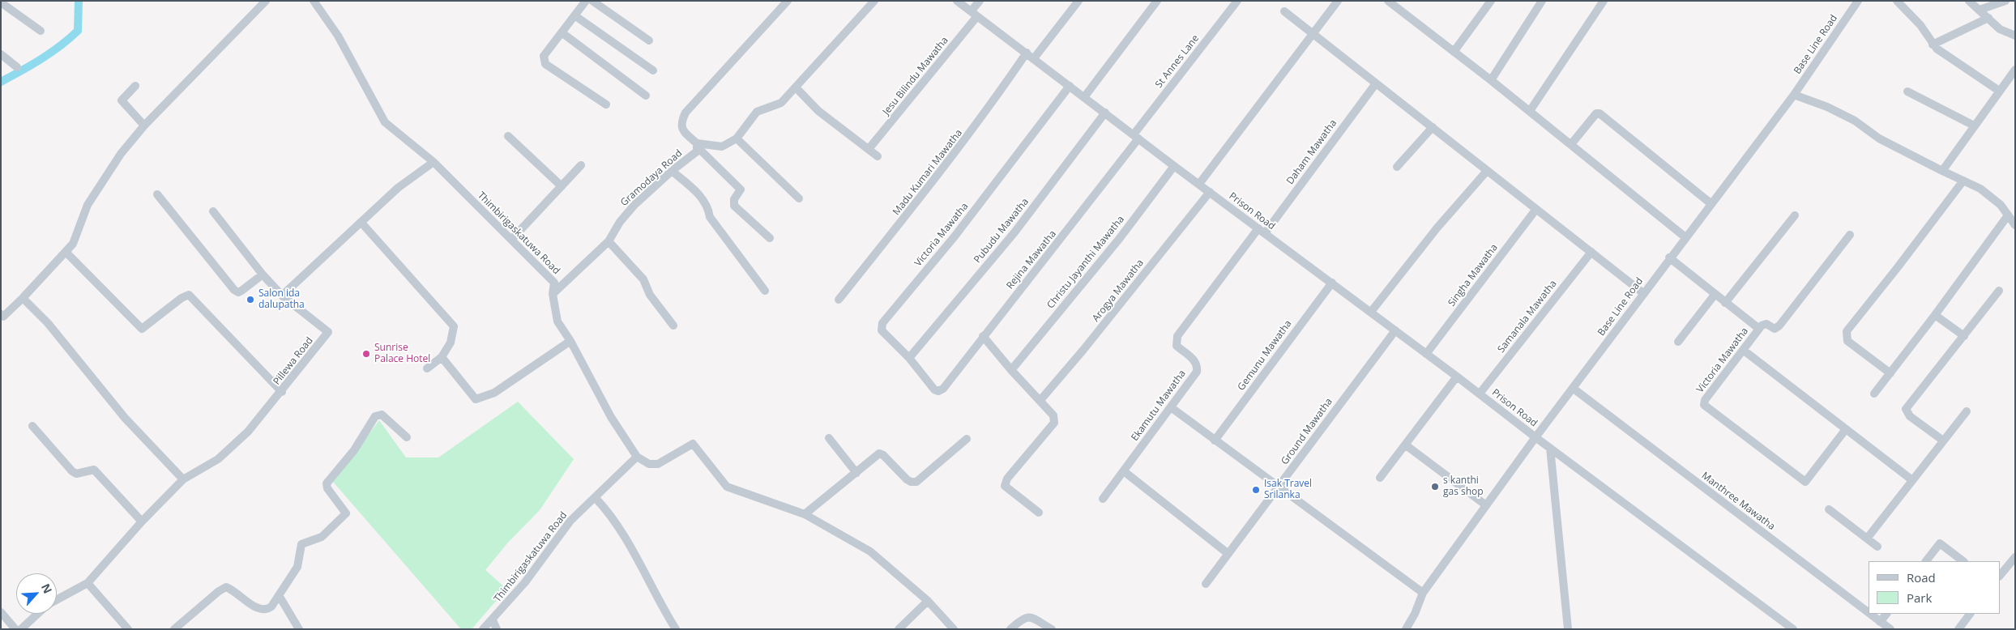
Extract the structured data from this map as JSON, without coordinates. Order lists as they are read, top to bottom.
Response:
{
  "streets": {
    "street": [
      "Base Line Road",
      "St Annes Lane",
      "Jesu Bilindu Mawatha",
      "Daham Mawatha",
      "Madu Kumari Mawatha",
      "Gramodaya Road",
      "Prison Road",
      "Pubudu Mawatha",
      "Thimbirigaskatuwa Road",
      "Victoria Mawatha",
      "Rejina Mawatha",
      "Christu Jayanthi Mawatha",
      "Singha Mawatha",
      "Arogya Mawatha",
      "Samanala Mawatha",
      "Gemunu Mawatha",
      "Pillewa Road",
      "Ekamutu Mawatha",
      "Ground Mawatha",
      "Manthree Mawatha"
    ]
  },
  "crossings": [
    ["Base Line Road", "Prison Road"],
    ["Base Line Road", "Manthree Mawatha"],
    ["St Annes Lane", "Prison Road"],
    ["St Annes Lane", "Rejina Mawatha"],
    ["Jesu Bilindu Mawatha", "Prison Road"],
    ["Daham Mawatha", "Prison Road"],
    ["Daham Mawatha", "Ekamutu Mawatha"],
    ["Madu Kumari Mawatha", "Prison Road"],
    ["Gramodaya Road", "Thimbirigaskatuwa Road"],
    ["Prison Road", "Pubudu Mawatha"],
    ["Prison Road", "Victoria Mawatha"],
    ["Prison Road", "Rejina Mawatha"],
    ["Prison Road", "Christu Jayanthi Mawatha"],
    ["Prison Road", "Singha Mawatha"],
    ["Prison Road", "Arogya Mawatha"],
    ["Prison Road", "Samanala Mawatha"],
    ["Prison Road", "Gemunu Mawatha"],
    ["Prison Road", "Ekamutu Mawatha"],
    ["Prison Road", "Ground Mawatha"],
    ["Pubudu Mawatha", "Victoria Mawatha"],
    ["Victoria Mawatha", "Rejina Mawatha"]
  ],
  "places": [
    "Salon ida dalupatha",
    "Sunrise Palace Hotel",
    "s kanthi gas shop",
    "Isak Travel Srilanka"
  ],
  "legend": ["Road", "Park"],
  "north": "top right"
}
